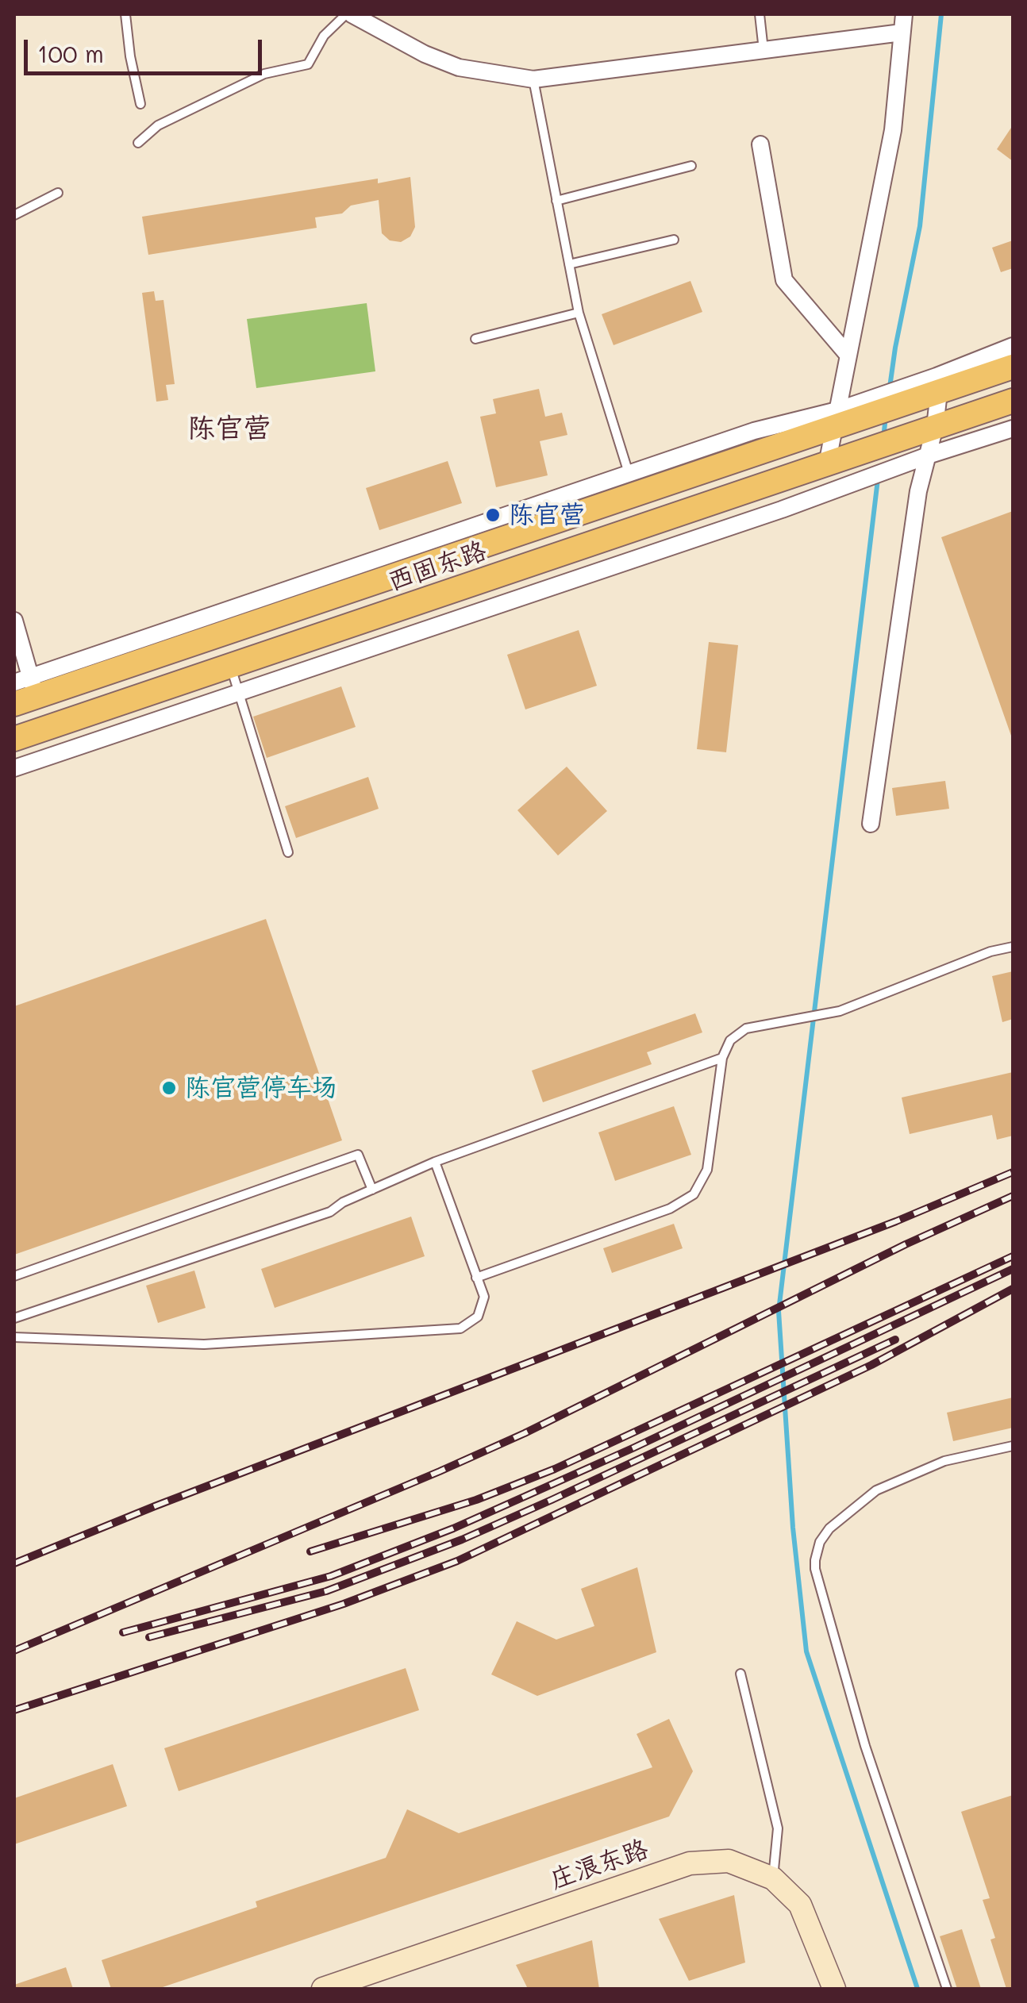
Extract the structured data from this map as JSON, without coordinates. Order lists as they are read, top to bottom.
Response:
{
  "streets": {
    "main road": ["西固东路"],
    "street": ["庄浪东路"]
  },
  "districts": ["陈官营"],
  "places": ["陈官营", "陈官营停车场"],
  "scale_bar": "100 m"
}
